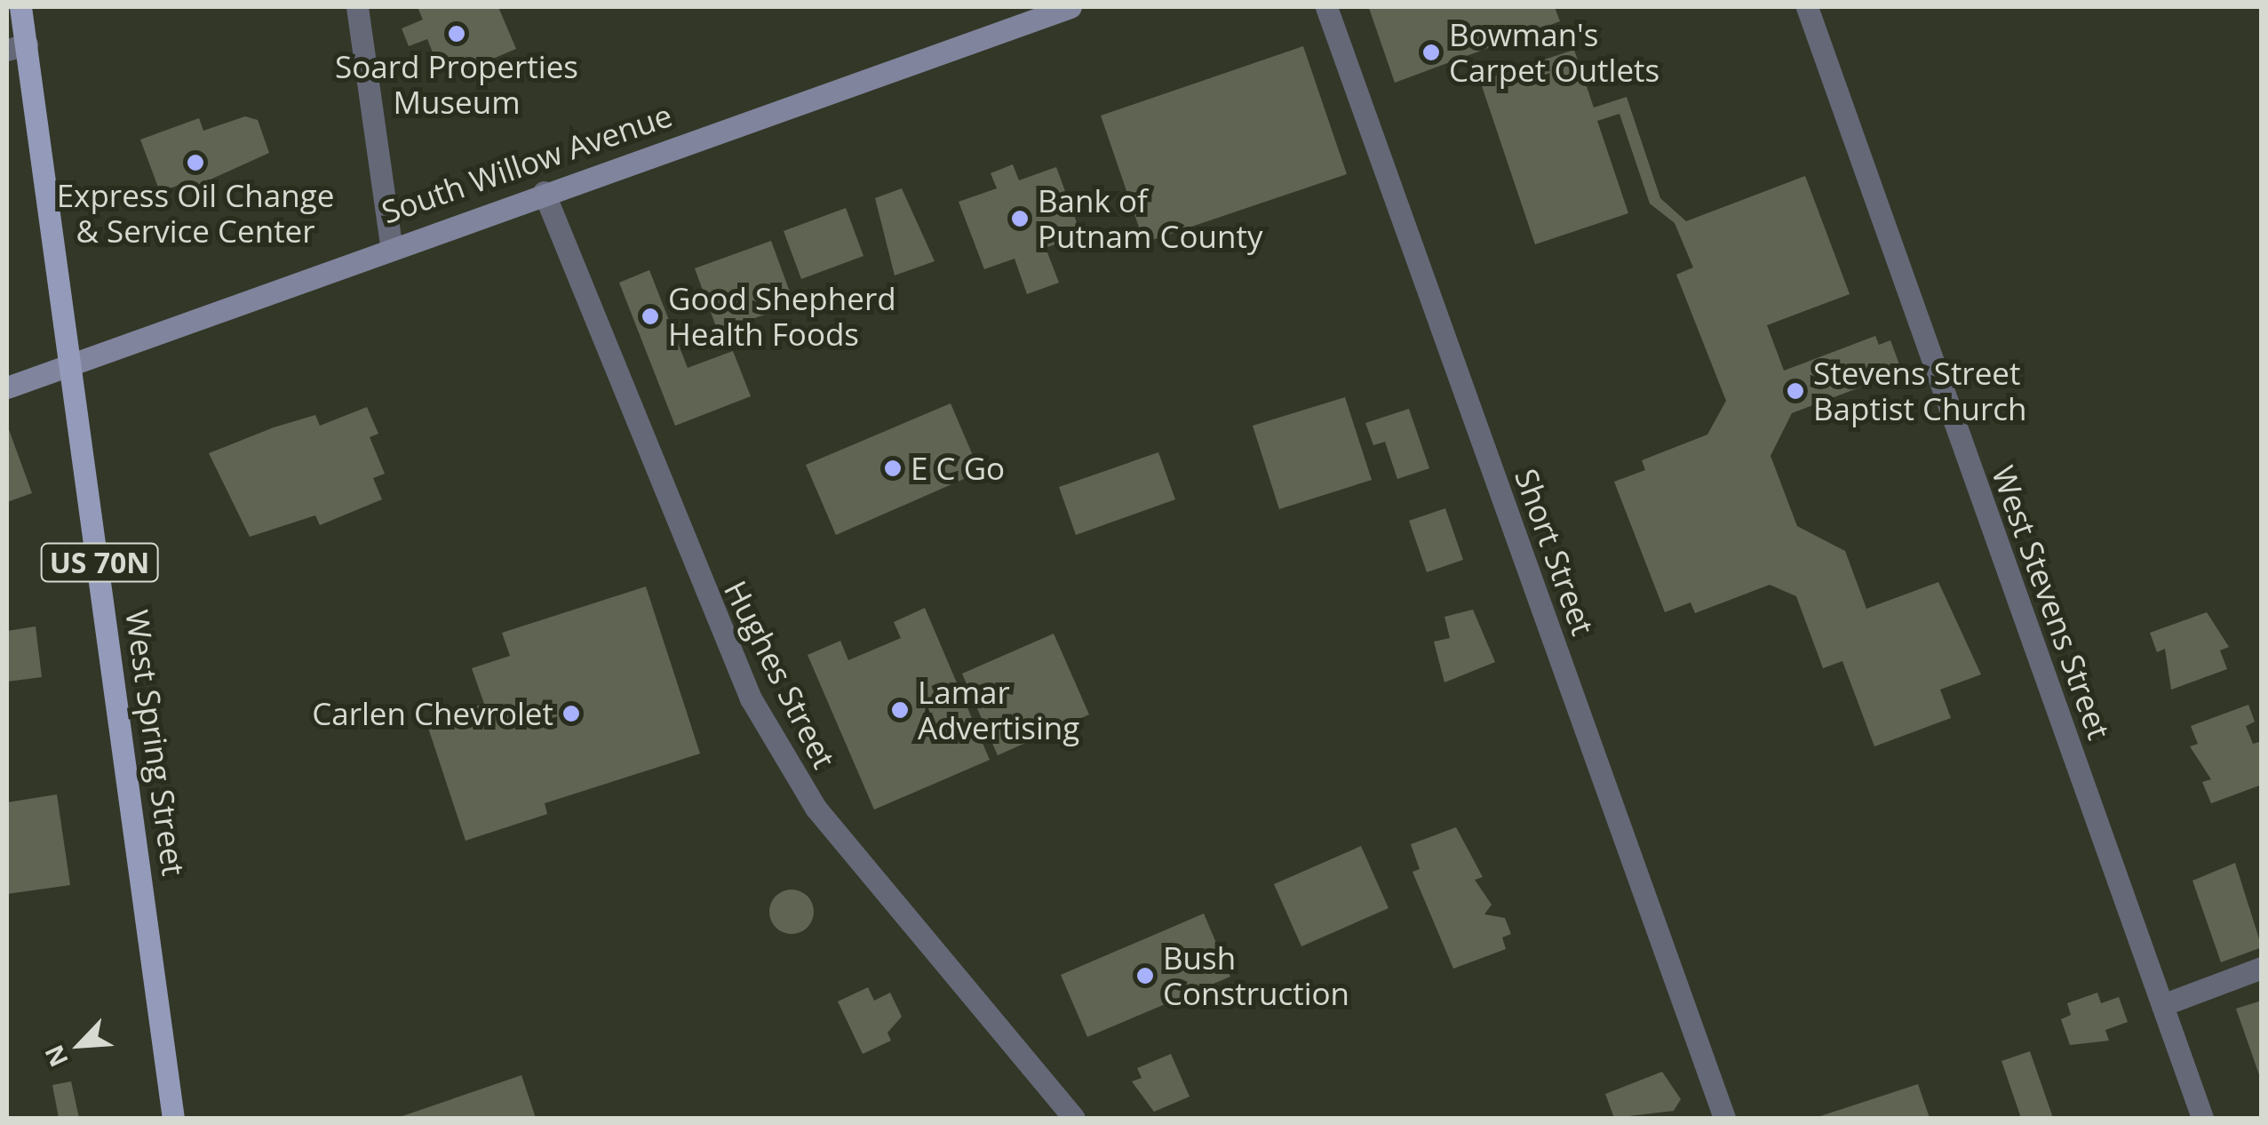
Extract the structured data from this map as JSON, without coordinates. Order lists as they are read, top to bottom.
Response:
{
  "streets": {
    "main road": ["South Willow Avenue", "US 70N", "West Spring Street"],
    "street": ["Short Street", "West Stevens Street", "Hughes Street"]
  },
  "crossings": [
    ["South Willow Avenue", "Hughes Street"],
    ["South Willow Avenue", "West Spring Street"]
  ],
  "places": [
    "Soard Properties Museum",
    "Bowman's Carpet Outlets",
    "Express Oil Change & Service Center",
    "Bank of Putnam County",
    "Good Shepherd Health Foods",
    "Stevens Street Baptist Church",
    "E C Go",
    "Lamar Advertising",
    "Carlen Chevrolet",
    "Bush Construction"
  ],
  "north": "bottom left"
}
